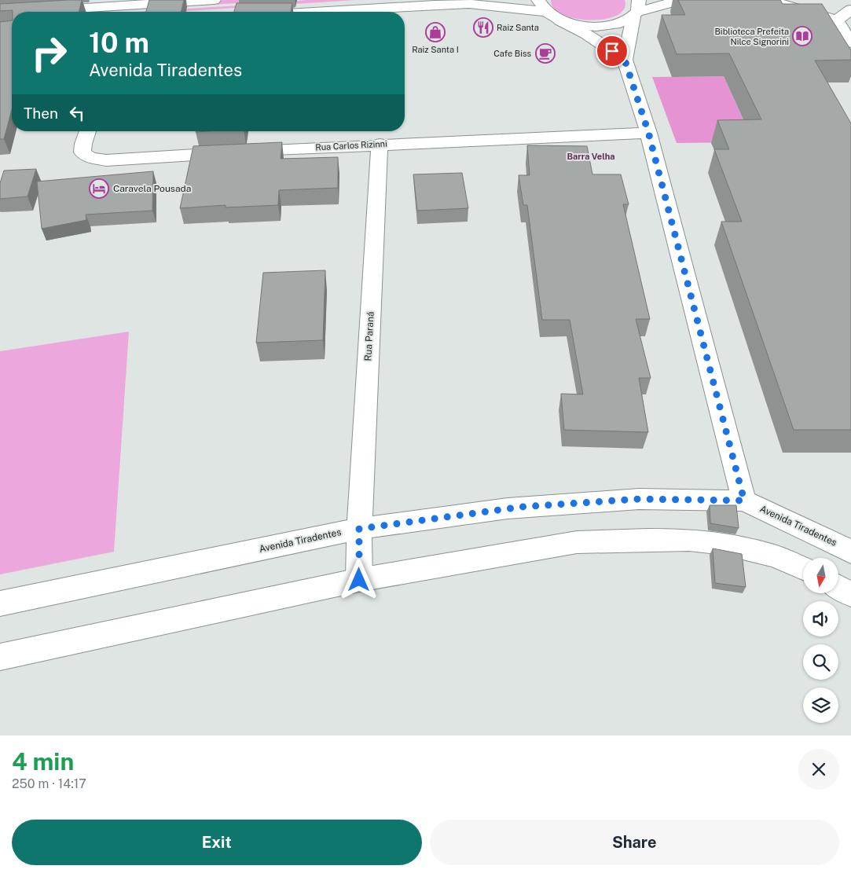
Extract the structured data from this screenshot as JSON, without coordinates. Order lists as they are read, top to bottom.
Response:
{
  "streets": {
    "street": ["Rua Carlos Rizinni", "Rua Paraná", "Avenida Tiradentes"]
  },
  "crossings": [
    ["Rua Carlos Rizinni", "Rua Paraná"],
    ["Rua Paraná", "Avenida Tiradentes"]
  ],
  "districts": ["Barra Velha"],
  "places": {
    "restaurant": ["Raiz Santa"],
    "shop": ["Raiz Santa I"],
    "library": ["Biblioteca Prefeita Nilce Signorini"],
    "cafe": ["Cafe Biss"],
    "hotel": ["Caravela Pousada"]
  },
  "north": "bottom",
  "page": {
    "turn": ["10 m", "Avenida Tiradentes"],
    "then": "Then",
    "heading": ["4 min", "250 m · 14:17"],
    "buttons": ["Exit", "Share"]
  }
}
